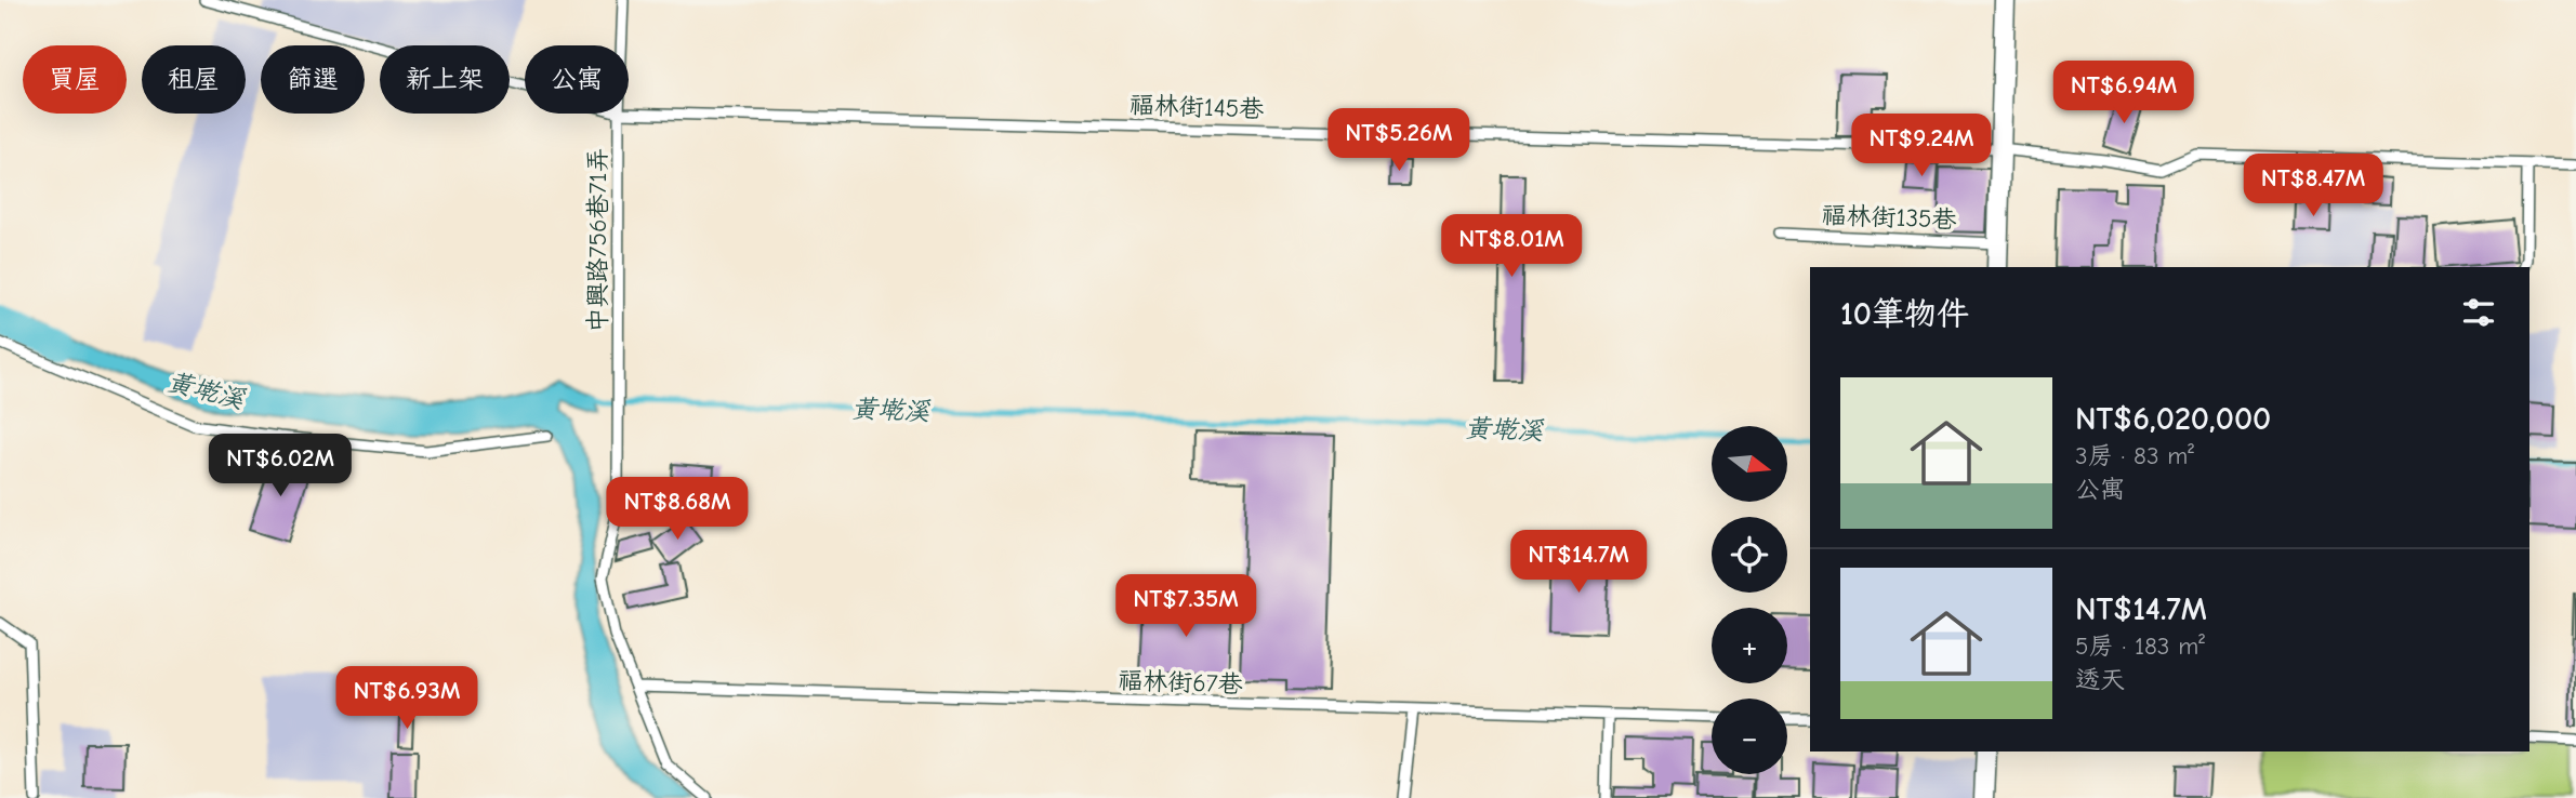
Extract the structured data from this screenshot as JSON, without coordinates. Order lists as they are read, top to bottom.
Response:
{
  "streets": {
    "lane": [
      "福林街145巷",
      "福林街135巷",
      "中興路756巷71弄",
      "福林街67巷"
    ]
  },
  "crossings": [
    ["中興路756巷71弄", "福林街67巷"]
  ],
  "water": ["黃墘溪"],
  "north": "right",
  "page": {
    "chip": [
      "買屋",
      "租屋",
      "篩選",
      "新上架",
      "公寓"
    ],
    "price": [
      "NT$6.94M",
      "NT$5.26M",
      "NT$9.24M",
      "NT$8.47M",
      "NT$8.01M",
      "NT$6.02M",
      "NT$8.68M",
      "NT$14.7M",
      "NT$7.35M",
      "NT$6.93M"
    ],
    "heading": "10筆物件",
    "list": [
      {
        "name": "NT$6,020,000",
        "note": "3房 · 83 m² · 公寓"
      },
      {
        "name": "NT$14.7M",
        "note": "5房 · 183 m² · 透天"
      }
    ],
    "map_buttons": ["+", "−"]
  }
}
